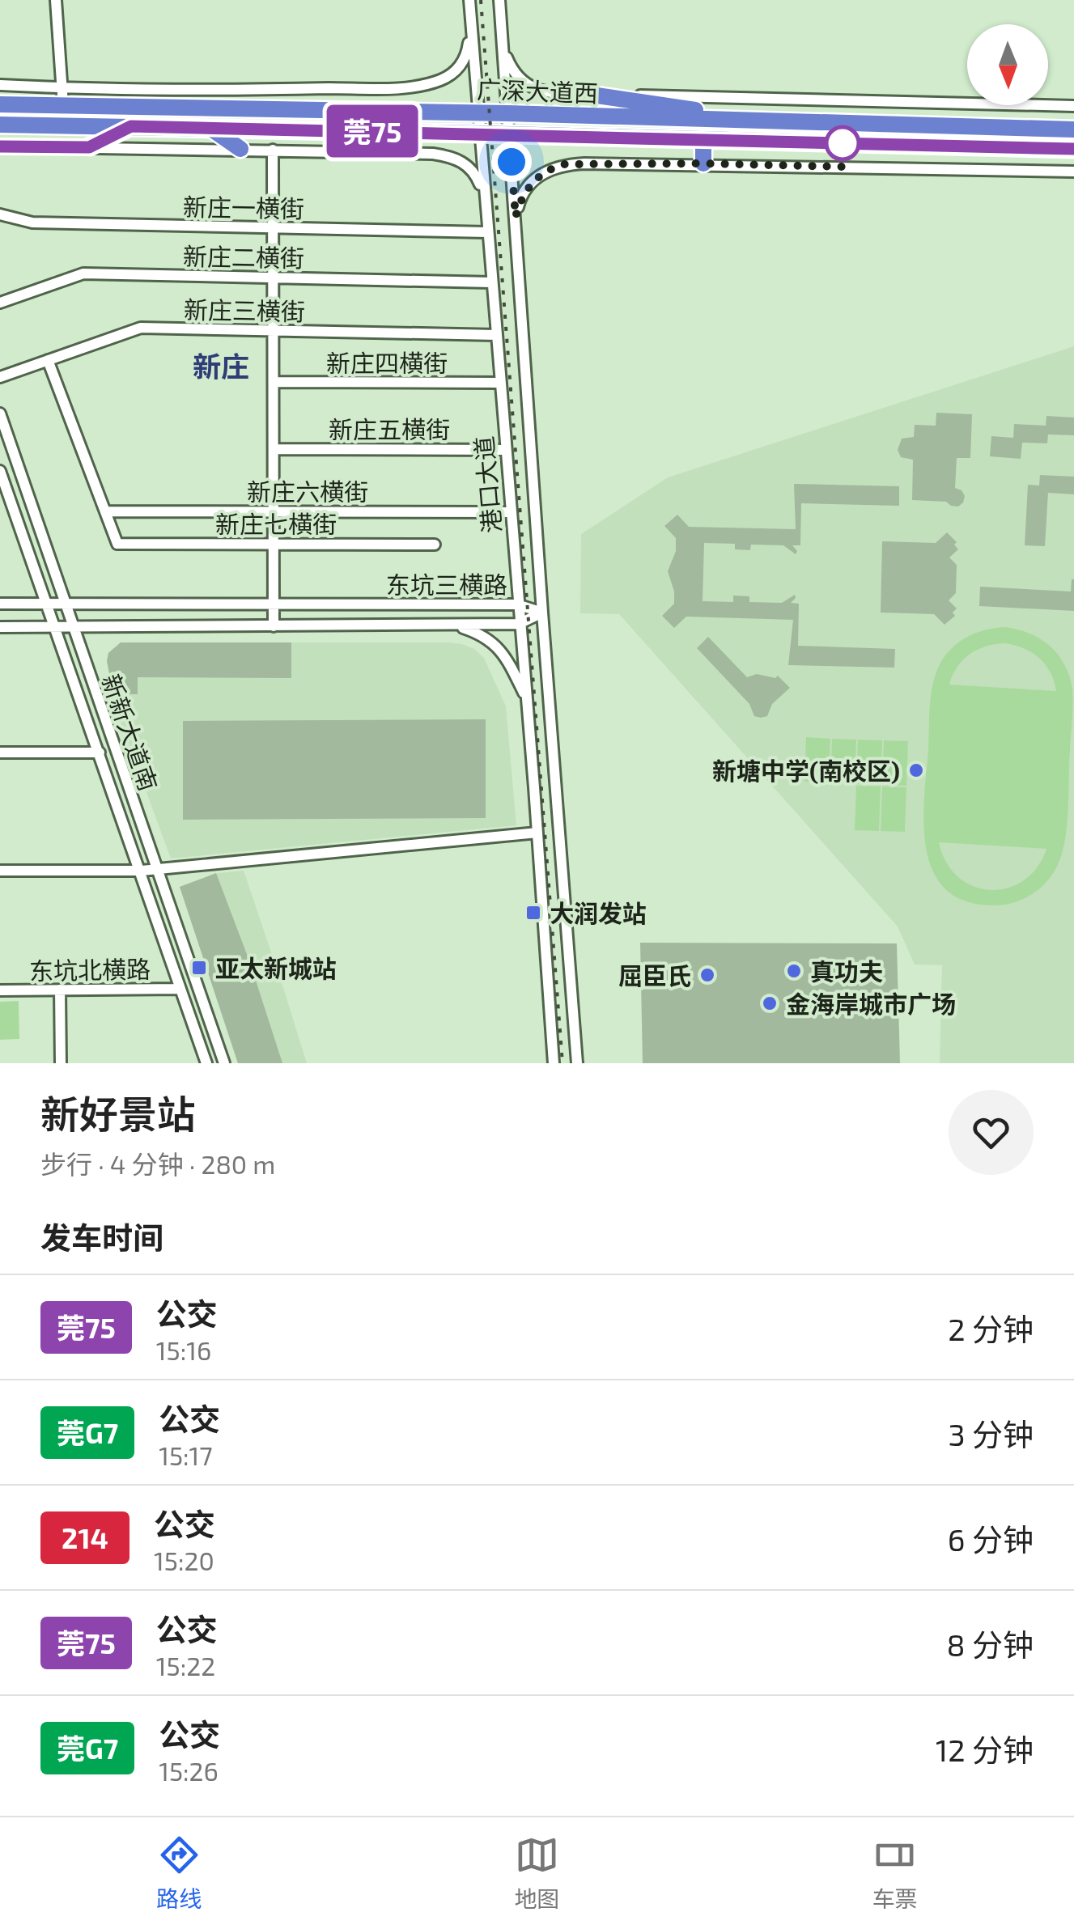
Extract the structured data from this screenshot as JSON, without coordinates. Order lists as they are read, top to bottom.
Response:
{
  "streets": {
    "highway": ["广深大道西"],
    "street": [
      "新庄一横街",
      "新庄二横街",
      "新庄三横街",
      "新庄四横街",
      "新庄五横街",
      "港口大道",
      "新庄六横街",
      "新庄七横街",
      "东坑三横路",
      "新新大道南",
      "东坑北横路"
    ]
  },
  "crossings": [
    ["广深大道西", "港口大道"],
    ["新庄一横街", "港口大道"],
    ["新庄二横街", "港口大道"],
    ["新庄三横街", "港口大道"],
    ["新庄四横街", "港口大道"],
    ["新庄五横街", "港口大道"],
    ["港口大道", "新庄六横街"],
    ["港口大道", "东坑三横路"],
    ["新庄六横街", "新庄七横街"],
    ["东坑三横路", "新新大道南"],
    ["新新大道南", "东坑北横路"]
  ],
  "districts": ["新庄"],
  "places": {
    "other": [
      "新塘中学(南校区)",
      "真功夫",
      "屈臣氏",
      "金海岸城市广场"
    ],
    "transit": ["大润发站", "亚太新城站"]
  },
  "lines": ["bus line 莞75"],
  "north": "bottom",
  "page": {
    "on_map": "莞75",
    "heading": [
      ["新好景站", "步行 · 4 分钟 · 280 m"],
      "发车时间"
    ],
    "list": [
      {
        "mark": "莞75",
        "name": "公交",
        "note": "15:16",
        "value": "2 分钟"
      },
      {
        "mark": "莞G7",
        "name": "公交",
        "note": "15:17",
        "value": "3 分钟"
      },
      {
        "mark": "214",
        "name": "公交",
        "note": "15:20",
        "value": "6 分钟"
      },
      {
        "mark": "莞75",
        "name": "公交",
        "note": "15:22",
        "value": "8 分钟"
      },
      {
        "mark": "莞G7",
        "name": "公交",
        "note": "15:26",
        "value": "12 分钟"
      }
    ],
    "tabs": ["路线", "地图", "车票"]
  }
}
